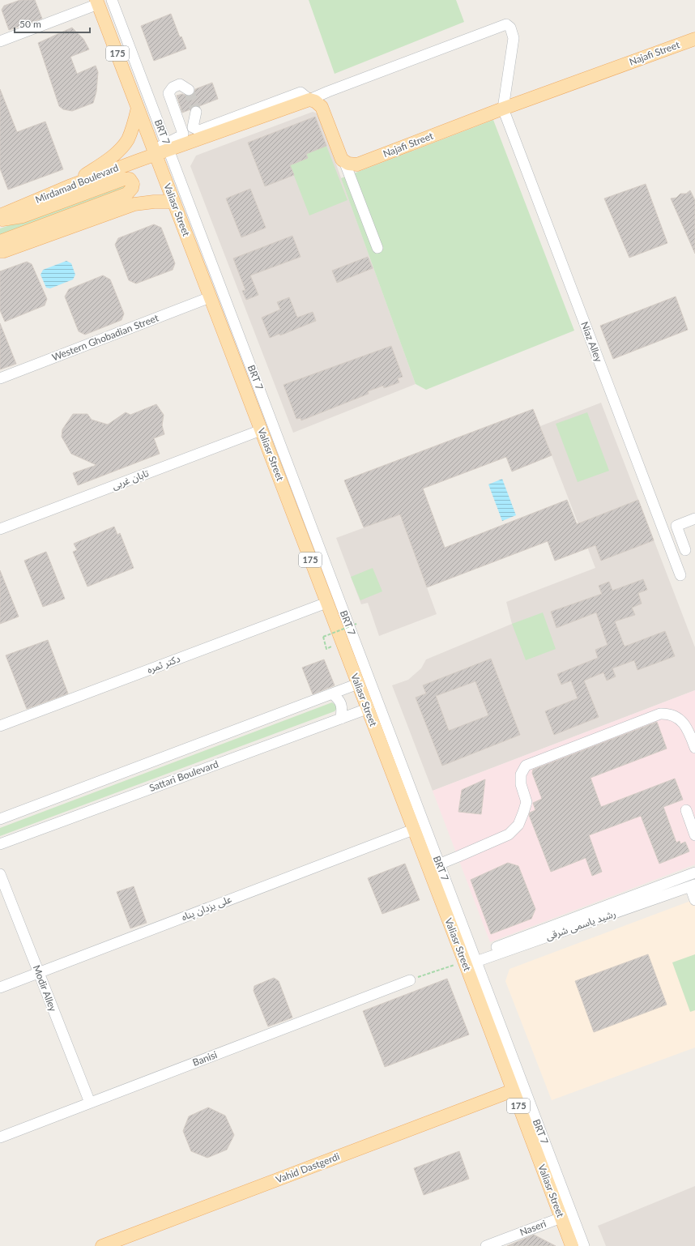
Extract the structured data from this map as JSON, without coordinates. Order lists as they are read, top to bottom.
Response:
{
  "streets": {
    "main road": [
      "175",
      "Najafi Street",
      "Mirdamad Boulevard",
      "Valiasr Street",
      "Vahid Dastgerdi"
    ],
    "street": [
      "BRT 7",
      "Western Ghobadian Street",
      "Niaz Alley",
      "تابان غربی",
      "دکتر ثمره",
      "Sattari Boulevard",
      "علی یزدان پناه",
      "رشید یاسمی شرقی",
      "Modir Alley",
      "Banisi",
      "Naseri"
    ]
  },
  "crossings": [
    ["175", "Mirdamad Boulevard"],
    ["175", "Valiasr Street"],
    ["Najafi Street", "Niaz Alley"],
    ["BRT 7", "Valiasr Street"],
    ["BRT 7", "رشید یاسمی شرقی"],
    ["Mirdamad Boulevard", "Valiasr Street"],
    ["Valiasr Street", "Western Ghobadian Street"],
    ["Valiasr Street", "تابان غربی"],
    ["Valiasr Street", "دکتر ثمره"],
    ["Valiasr Street", "Sattari Boulevard"],
    ["Valiasr Street", "علی یزدان پناه"],
    ["Valiasr Street", "رشید یاسمی شرقی"],
    ["Valiasr Street", "Vahid Dastgerdi"],
    ["Valiasr Street", "Naseri"],
    ["علی یزدان پناه", "Modir Alley"],
    ["Modir Alley", "Banisi"]
  ],
  "scale_bar": "50 m"
}
